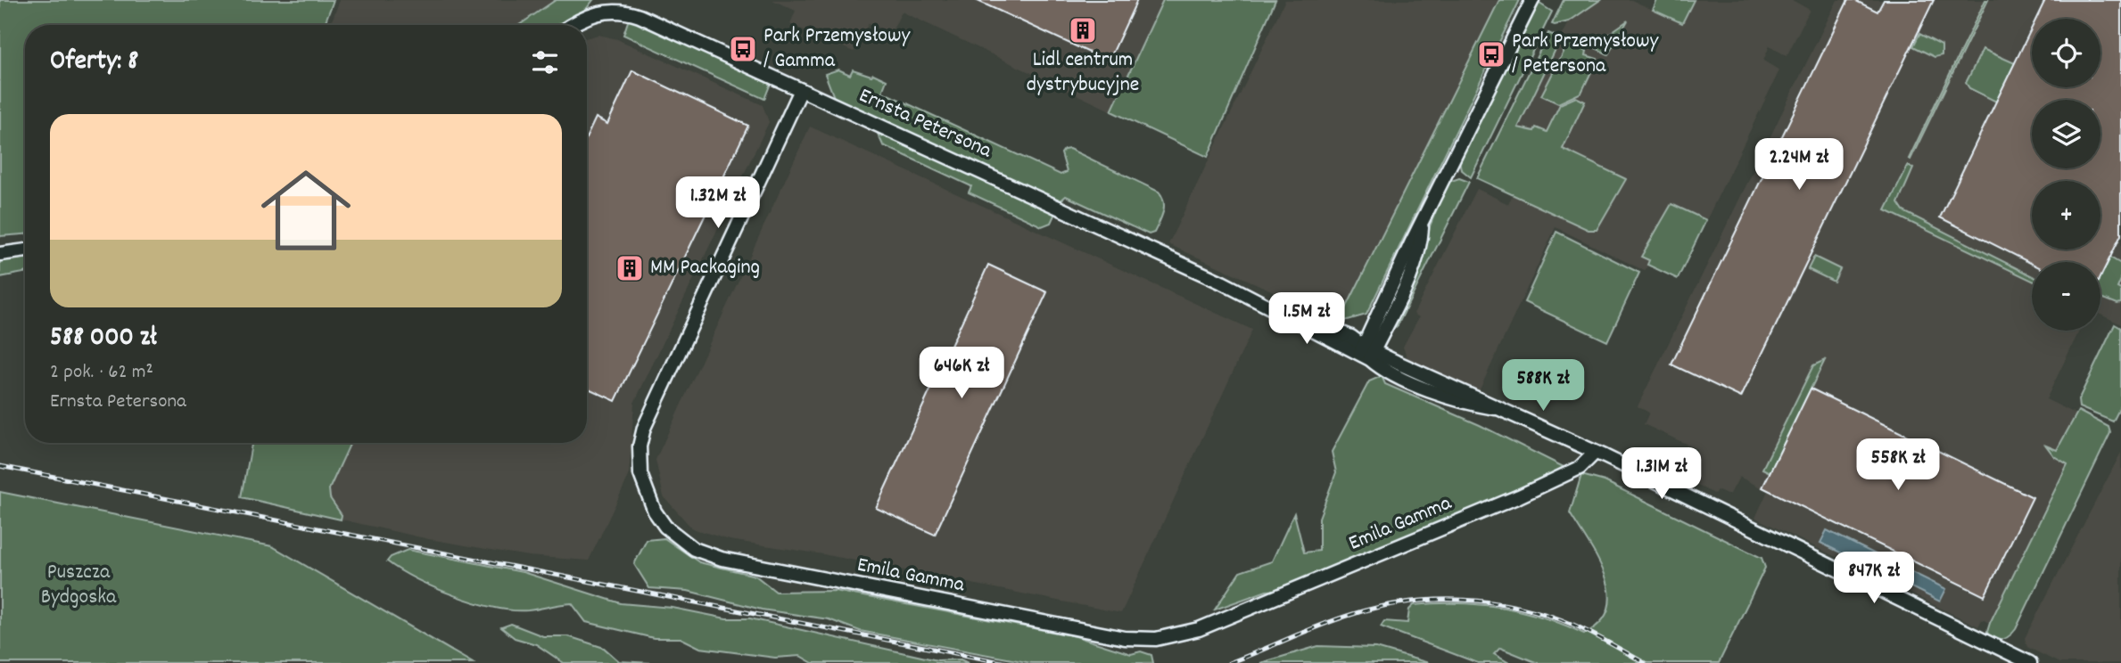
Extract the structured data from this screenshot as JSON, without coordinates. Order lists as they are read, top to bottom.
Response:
{
  "streets": {
    "street": ["Ernsta Petersona", "Emila Gamma"]
  },
  "crossings": [
    ["Ernsta Petersona", "Emila Gamma"]
  ],
  "parks": ["Puszcza Bydgoska"],
  "places": {
    "building": ["Lidl centrum dystrybucyjne", "MM Packaging"],
    "bus stop": ["Park Przemysłowy / Gamma", "Park Przemysłowy / Petersona"]
  },
  "page": {
    "map_buttons": ["+", "−"],
    "heading": "Oferty: 8",
    "list": [
      {
        "name": "588 000 zł",
        "note": "2 pok. · 62 m² · Ernsta Petersona"
      }
    ],
    "price": [
      "2.24M zł",
      "1.32M zł",
      "1.5M zł",
      "646K zł",
      "588K zł",
      "558K zł",
      "1.31M zł",
      "847K zł"
    ]
  }
}
